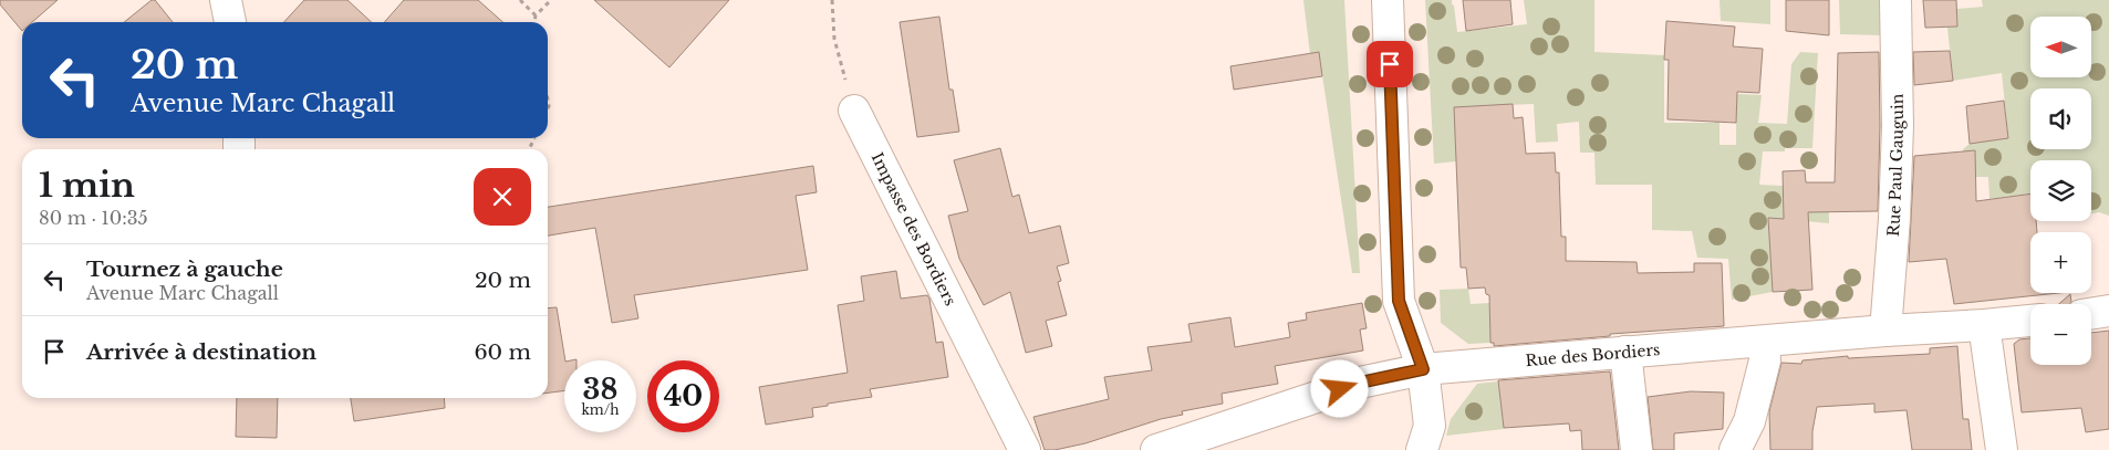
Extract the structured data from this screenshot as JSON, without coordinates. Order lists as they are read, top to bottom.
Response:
{
  "streets": {
    "street": ["Rue Paul Gauguin", "Impasse des Bordiers", "Rue des Bordiers"]
  },
  "crossings": [
    ["Rue Paul Gauguin", "Rue des Bordiers"]
  ],
  "north": "left",
  "page": {
    "map_buttons": ["+", "−"],
    "turn": ["20 m", "Avenue Marc Chagall"],
    "heading": ["1 min", "80 m · 10:35"],
    "list": [
      {
        "name": "Tournez à gauche",
        "note": "Avenue Marc Chagall",
        "value": "20 m"
      },
      {
        "name": "Arrivée à destination",
        "value": "60 m"
      }
    ],
    "speed": "38 km/h",
    "limit": "40"
  }
}
